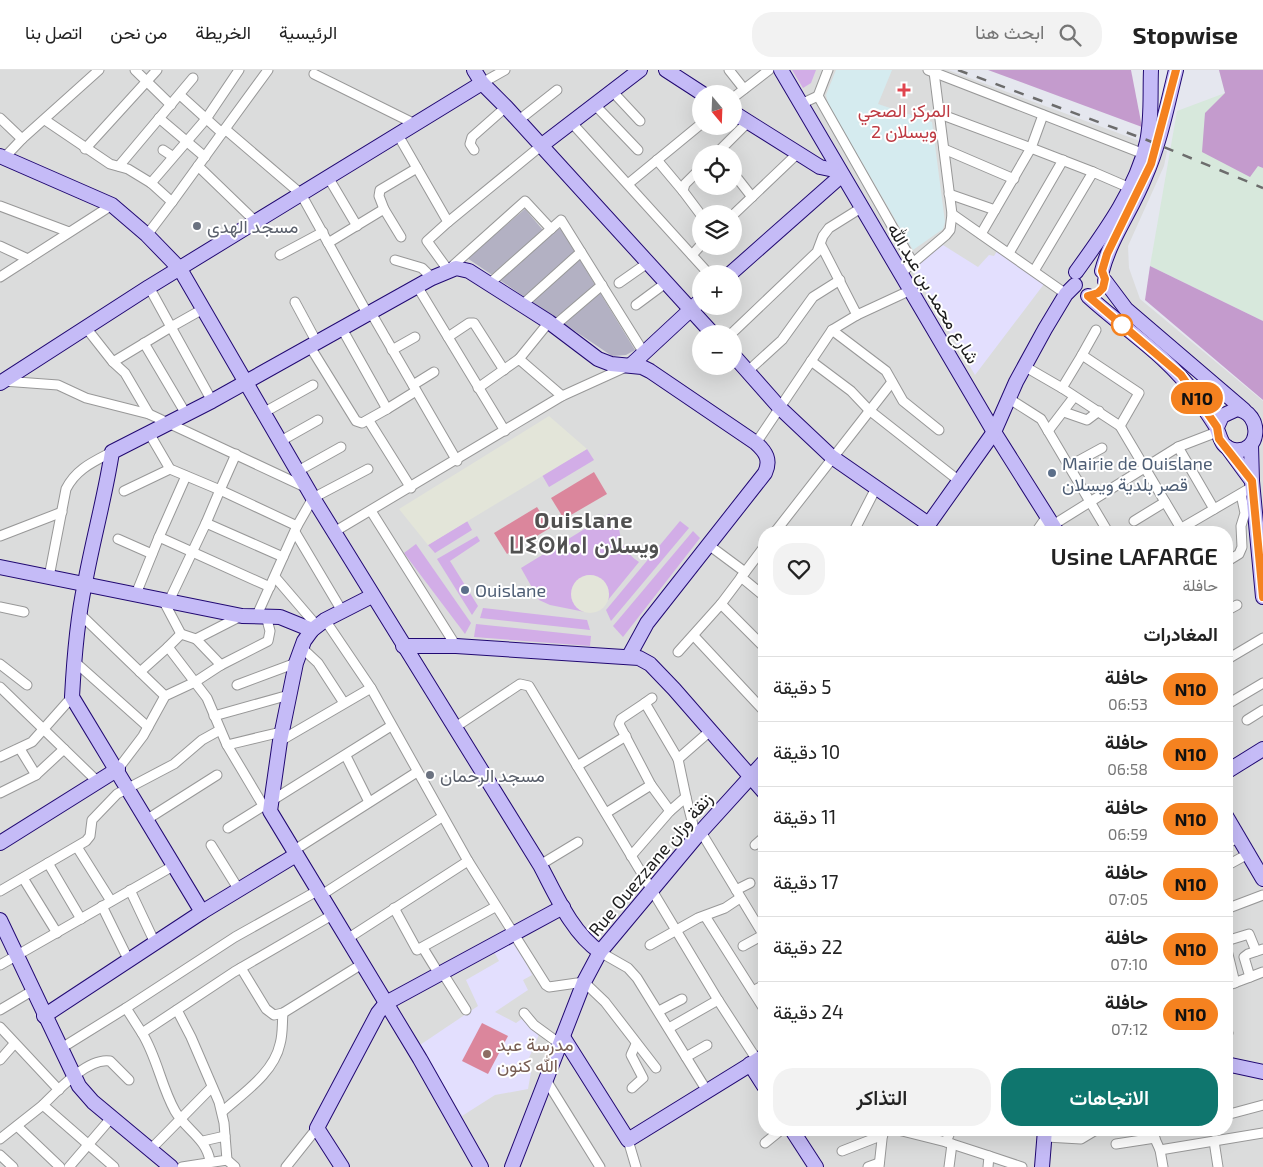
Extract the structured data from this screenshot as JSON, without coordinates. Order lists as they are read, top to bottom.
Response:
{
  "streets": {
    "street": ["شارع محمد بن عبد الله", "Rue Ouezzane زنقة وزان"]
  },
  "districts": ["Ouislane ⵡⵉⵙⵍⴰⵏ ويسلان"],
  "places": {
    "health": ["المركز الصحي ويسلان 2"],
    "other": [
      "مسجد الهدى",
      "Mairie de Ouislane قصر بلدية ويسلان",
      "Ouislane",
      "مسجد الرحمان",
      "مدرسة عبد الله كنون"
    ]
  },
  "lines": ["bus line N10"],
  "north": "bottom",
  "page": {
    "header": "Stopwise",
    "search": "ابحث هنا",
    "nav": [
      "الرئيسية",
      "الخريطة",
      "من نحن",
      "اتصل بنا"
    ],
    "on_map": "N10",
    "map_buttons": ["+", "−"],
    "heading": [
      ["Usine LAFARGE", "حافلة"],
      "المغادرات"
    ],
    "list": [
      {
        "mark": "N10",
        "name": "حافلة",
        "note": "06:53",
        "value": "5 دقيقة"
      },
      {
        "mark": "N10",
        "name": "حافلة",
        "note": "06:58",
        "value": "10 دقيقة"
      },
      {
        "mark": "N10",
        "name": "حافلة",
        "note": "06:59",
        "value": "11 دقيقة"
      },
      {
        "mark": "N10",
        "name": "حافلة",
        "note": "07:05",
        "value": "17 دقيقة"
      },
      {
        "mark": "N10",
        "name": "حافلة",
        "note": "07:10",
        "value": "22 دقيقة"
      },
      {
        "mark": "N10",
        "name": "حافلة",
        "note": "07:12",
        "value": "24 دقيقة"
      }
    ],
    "buttons": ["الاتجاهات", "التذاكر"]
  }
}
